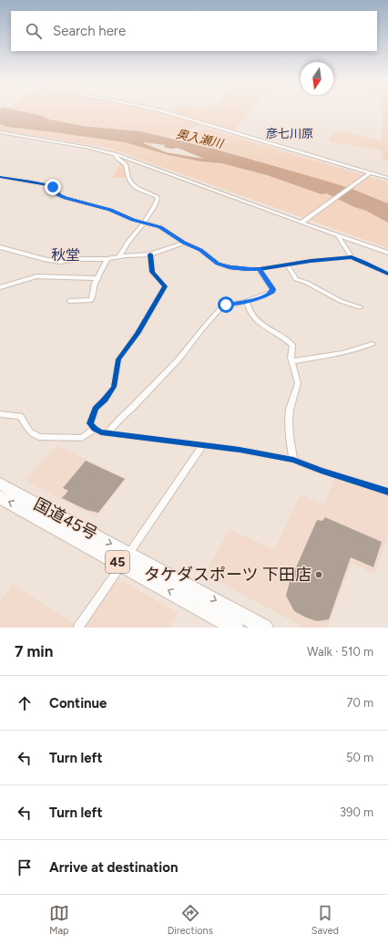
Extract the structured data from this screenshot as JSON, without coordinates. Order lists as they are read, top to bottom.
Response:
{
  "streets": {
    "highway": ["国道45号", "45"]
  },
  "districts": ["彦七川原", "秋堂"],
  "water": ["奥入瀬川"],
  "places": ["タケダスポーツ 下田店"],
  "north": "bottom",
  "page": {
    "search": "Search here",
    "heading": ["7 min", "Walk · 510 m"],
    "list": [
      ["Continue", "70 m"],
      ["Turn left", "50 m"],
      ["Turn left", "390 m"],
      "Arrive at destination"
    ],
    "nav": ["Map", "Directions", "Saved"]
  }
}
